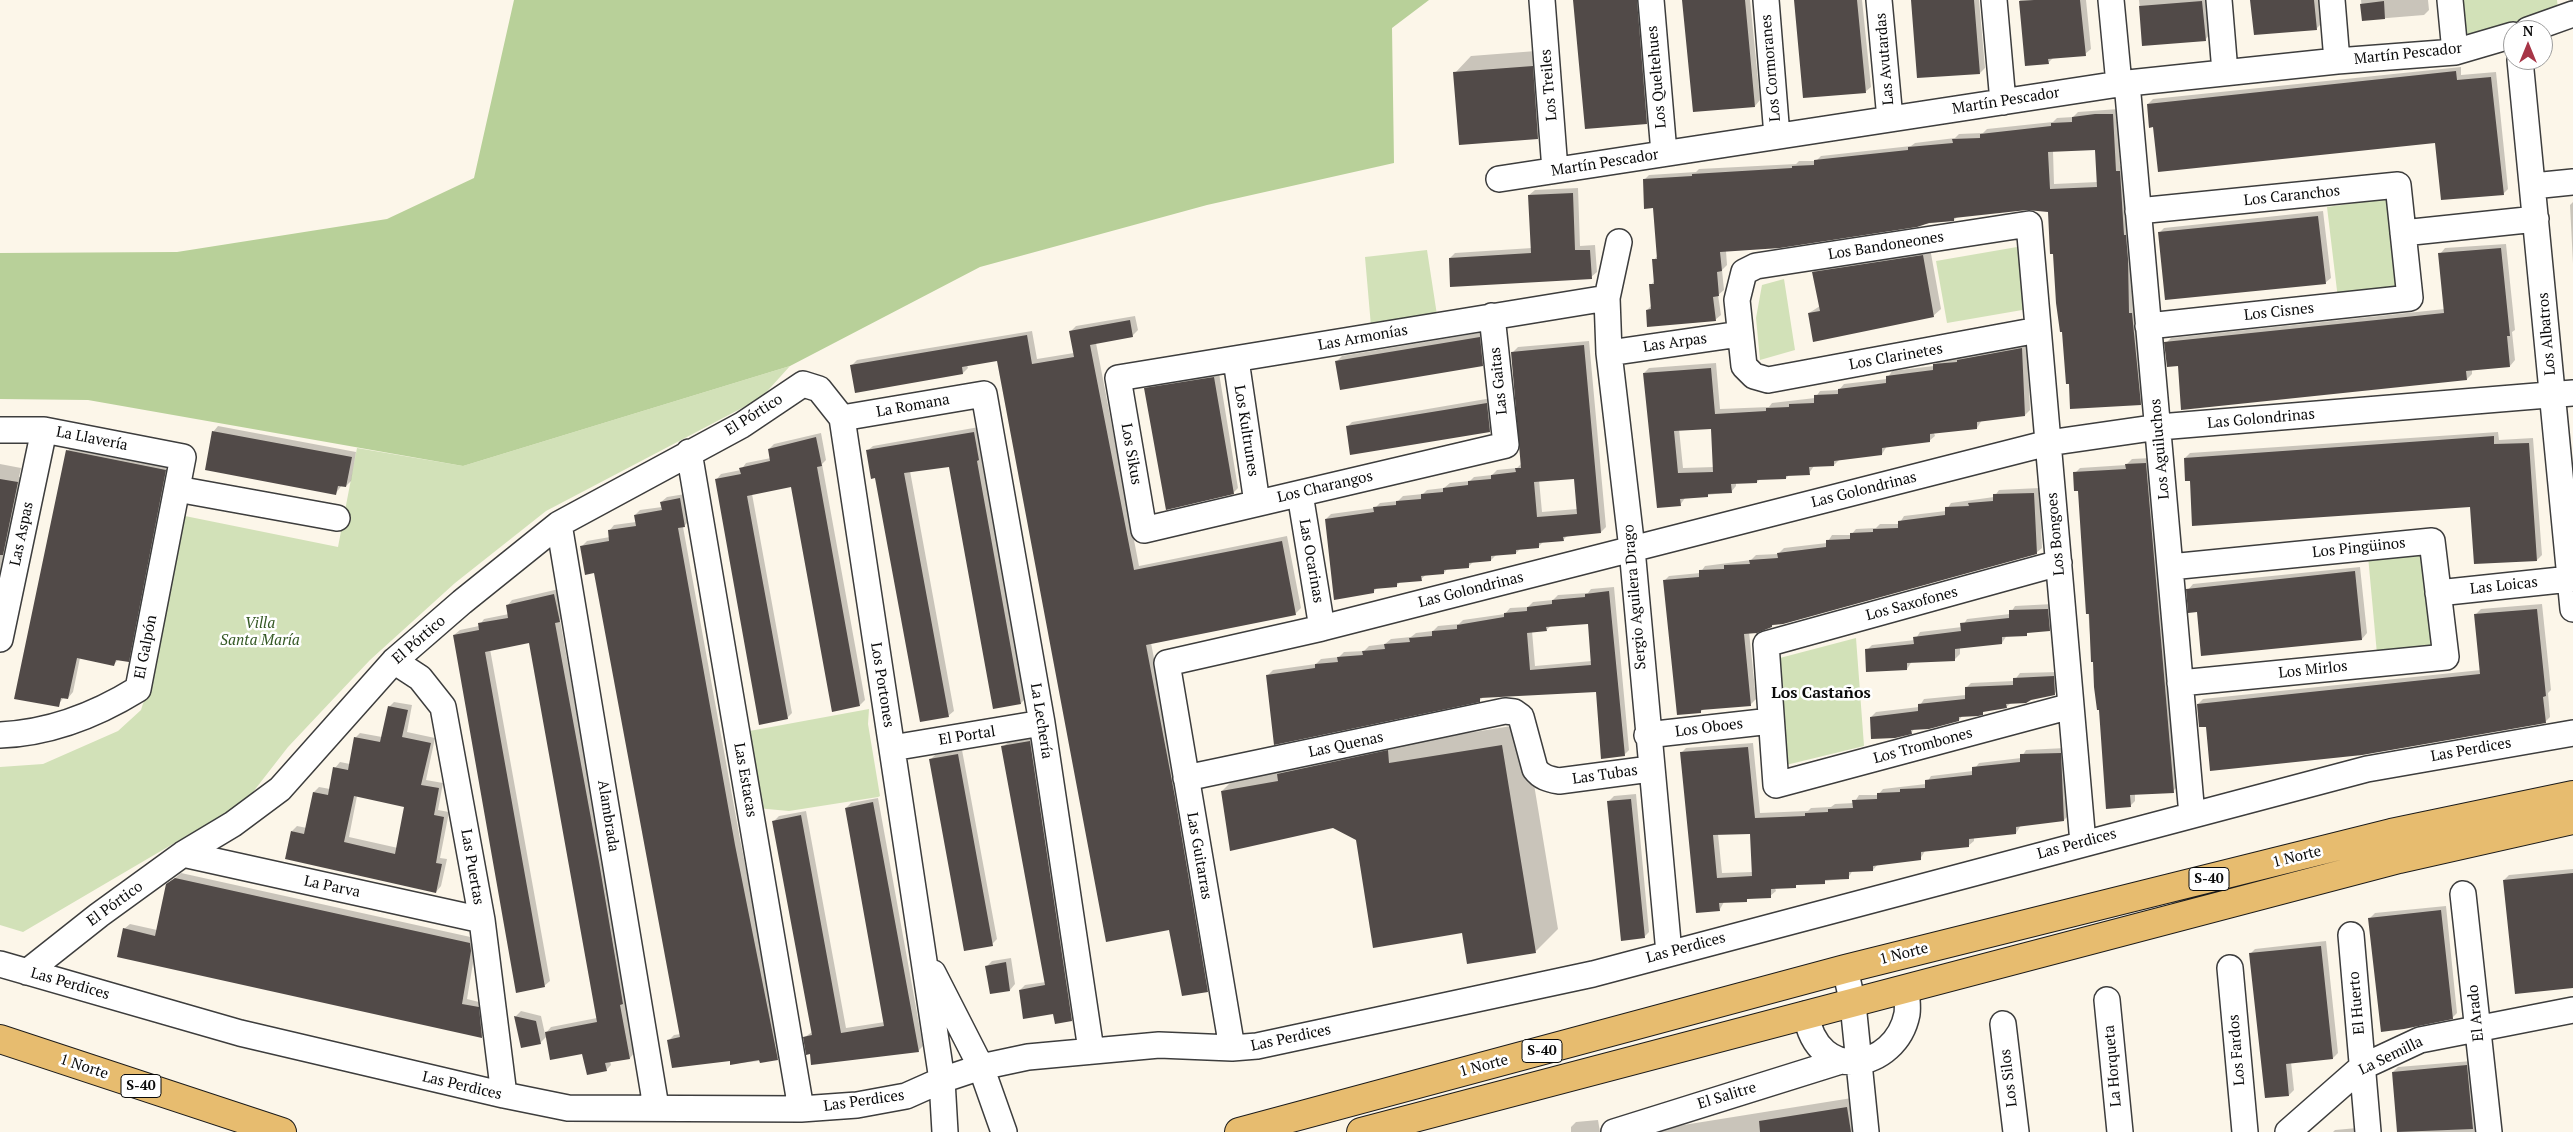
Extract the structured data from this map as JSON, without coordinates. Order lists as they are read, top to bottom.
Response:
{
  "streets": {
    "main road": ["1 Norte", "S-40"],
    "street": [
      "Martín Pescador",
      "Las Avutardas",
      "Los Cormoranes",
      "Los Queltehues",
      "Los Treiles",
      "Los Caranchos",
      "Los Bandoneones",
      "Los Cisnes",
      "Los Albatros",
      "Las Armonías",
      "Las Arpas",
      "Los Clarinetes",
      "Las Gaitas",
      "La Romana",
      "El Pórtico",
      "Las Golondrinas",
      "Los Kultrunes",
      "La Llavería",
      "Los Aguiluchos",
      "Los Sikus",
      "Los Charangos",
      "Las Aspas",
      "Los Bongoes",
      "Los Pingüinos",
      "Las Ocarinas",
      "Las Loicas",
      "Sergio Aguilera Drago",
      "Los Saxofones",
      "El Galpón",
      "Los Mirlos",
      "Los Portones",
      "La Lechería",
      "Los Oboes",
      "El Portal",
      "Las Quenas",
      "Los Trombones",
      "Las Perdices",
      "Las Tubas",
      "Las Estacas",
      "Alambrada",
      "Las Guitarras",
      "Las Puertas",
      "La Parva",
      "El Huerto",
      "El Arado",
      "Los Fardos",
      "La Semilla",
      "La Horqueta",
      "Los Silos",
      "El Salitre"
    ]
  },
  "crossings": [
    ["Martín Pescador", "Las Avutardas"],
    ["Martín Pescador", "Los Cormoranes"],
    ["Martín Pescador", "Los Queltehues"],
    ["Martín Pescador", "Los Treiles"],
    ["Martín Pescador", "Los Aguiluchos"],
    ["Los Caranchos", "Los Cisnes"],
    ["Los Caranchos", "Los Aguiluchos"],
    ["Los Bandoneones", "Las Arpas"],
    ["Los Bandoneones", "Los Clarinetes"],
    ["Los Bandoneones", "Los Bongoes"],
    ["Los Cisnes", "Los Aguiluchos"],
    ["Los Albatros", "Las Golondrinas"],
    ["Los Albatros", "Las Loicas"],
    ["Las Armonías", "Las Gaitas"],
    ["Las Armonías", "Los Kultrunes"],
    ["Las Armonías", "Los Sikus"],
    ["Las Armonías", "Sergio Aguilera Drago"],
    ["Las Arpas", "Los Clarinetes"],
    ["Las Arpas", "Sergio Aguilera Drago"],
    ["Los Clarinetes", "Los Bongoes"],
    ["Las Gaitas", "Los Charangos"],
    ["La Romana", "El Pórtico"],
    ["La Romana", "Los Portones"],
    ["La Romana", "La Lechería"],
    ["El Pórtico", "Los Portones"],
    ["El Pórtico", "Las Perdices"],
    ["El Pórtico", "Las Estacas"],
    ["El Pórtico", "Alambrada"],
    ["El Pórtico", "Las Puertas"],
    ["El Pórtico", "La Parva"],
    ["Las Golondrinas", "Los Aguiluchos"],
    ["Las Golondrinas", "Los Bongoes"],
    ["Las Golondrinas", "Las Ocarinas"],
    ["Las Golondrinas", "Sergio Aguilera Drago"],
    ["Las Golondrinas", "Las Guitarras"],
    ["Los Kultrunes", "Los Charangos"],
    ["La Llavería", "Las Aspas"],
    ["La Llavería", "El Galpón"],
    ["Los Aguiluchos", "Los Pingüinos"],
    ["Los Aguiluchos", "Los Mirlos"],
    ["Los Aguiluchos", "Las Perdices"],
    ["Los Sikus", "Los Charangos"],
    ["Los Charangos", "Las Ocarinas"],
    ["Los Bongoes", "Los Saxofones"],
    ["Los Bongoes", "Los Trombones"],
    ["Los Bongoes", "Las Perdices"],
    ["Los Pingüinos", "Las Loicas"],
    ["Los Pingüinos", "Los Mirlos"],
    ["Sergio Aguilera Drago", "Los Oboes"],
    ["Sergio Aguilera Drago", "Las Perdices"],
    ["Sergio Aguilera Drago", "Las Tubas"],
    ["Los Saxofones", "Los Oboes"],
    ["Los Saxofones", "Los Trombones"],
    ["Los Portones", "El Portal"],
    ["Los Portones", "Las Perdices"],
    ["La Lechería", "El Portal"],
    ["La Lechería", "Las Perdices"],
    ["Los Oboes", "Los Trombones"],
    ["Las Quenas", "Las Tubas"],
    ["Las Quenas", "Las Guitarras"],
    ["Las Perdices", "Las Estacas"],
    ["Las Perdices", "Alambrada"],
    ["Las Perdices", "Las Guitarras"],
    ["Las Perdices", "Las Puertas"],
    ["1 Norte", "El Salitre"],
    ["Las Puertas", "La Parva"],
    ["El Huerto", "La Semilla"],
    ["El Arado", "La Semilla"]
  ],
  "districts": ["Los Castaños"],
  "parks": ["Villa Santa María"],
  "north": "top"
}
